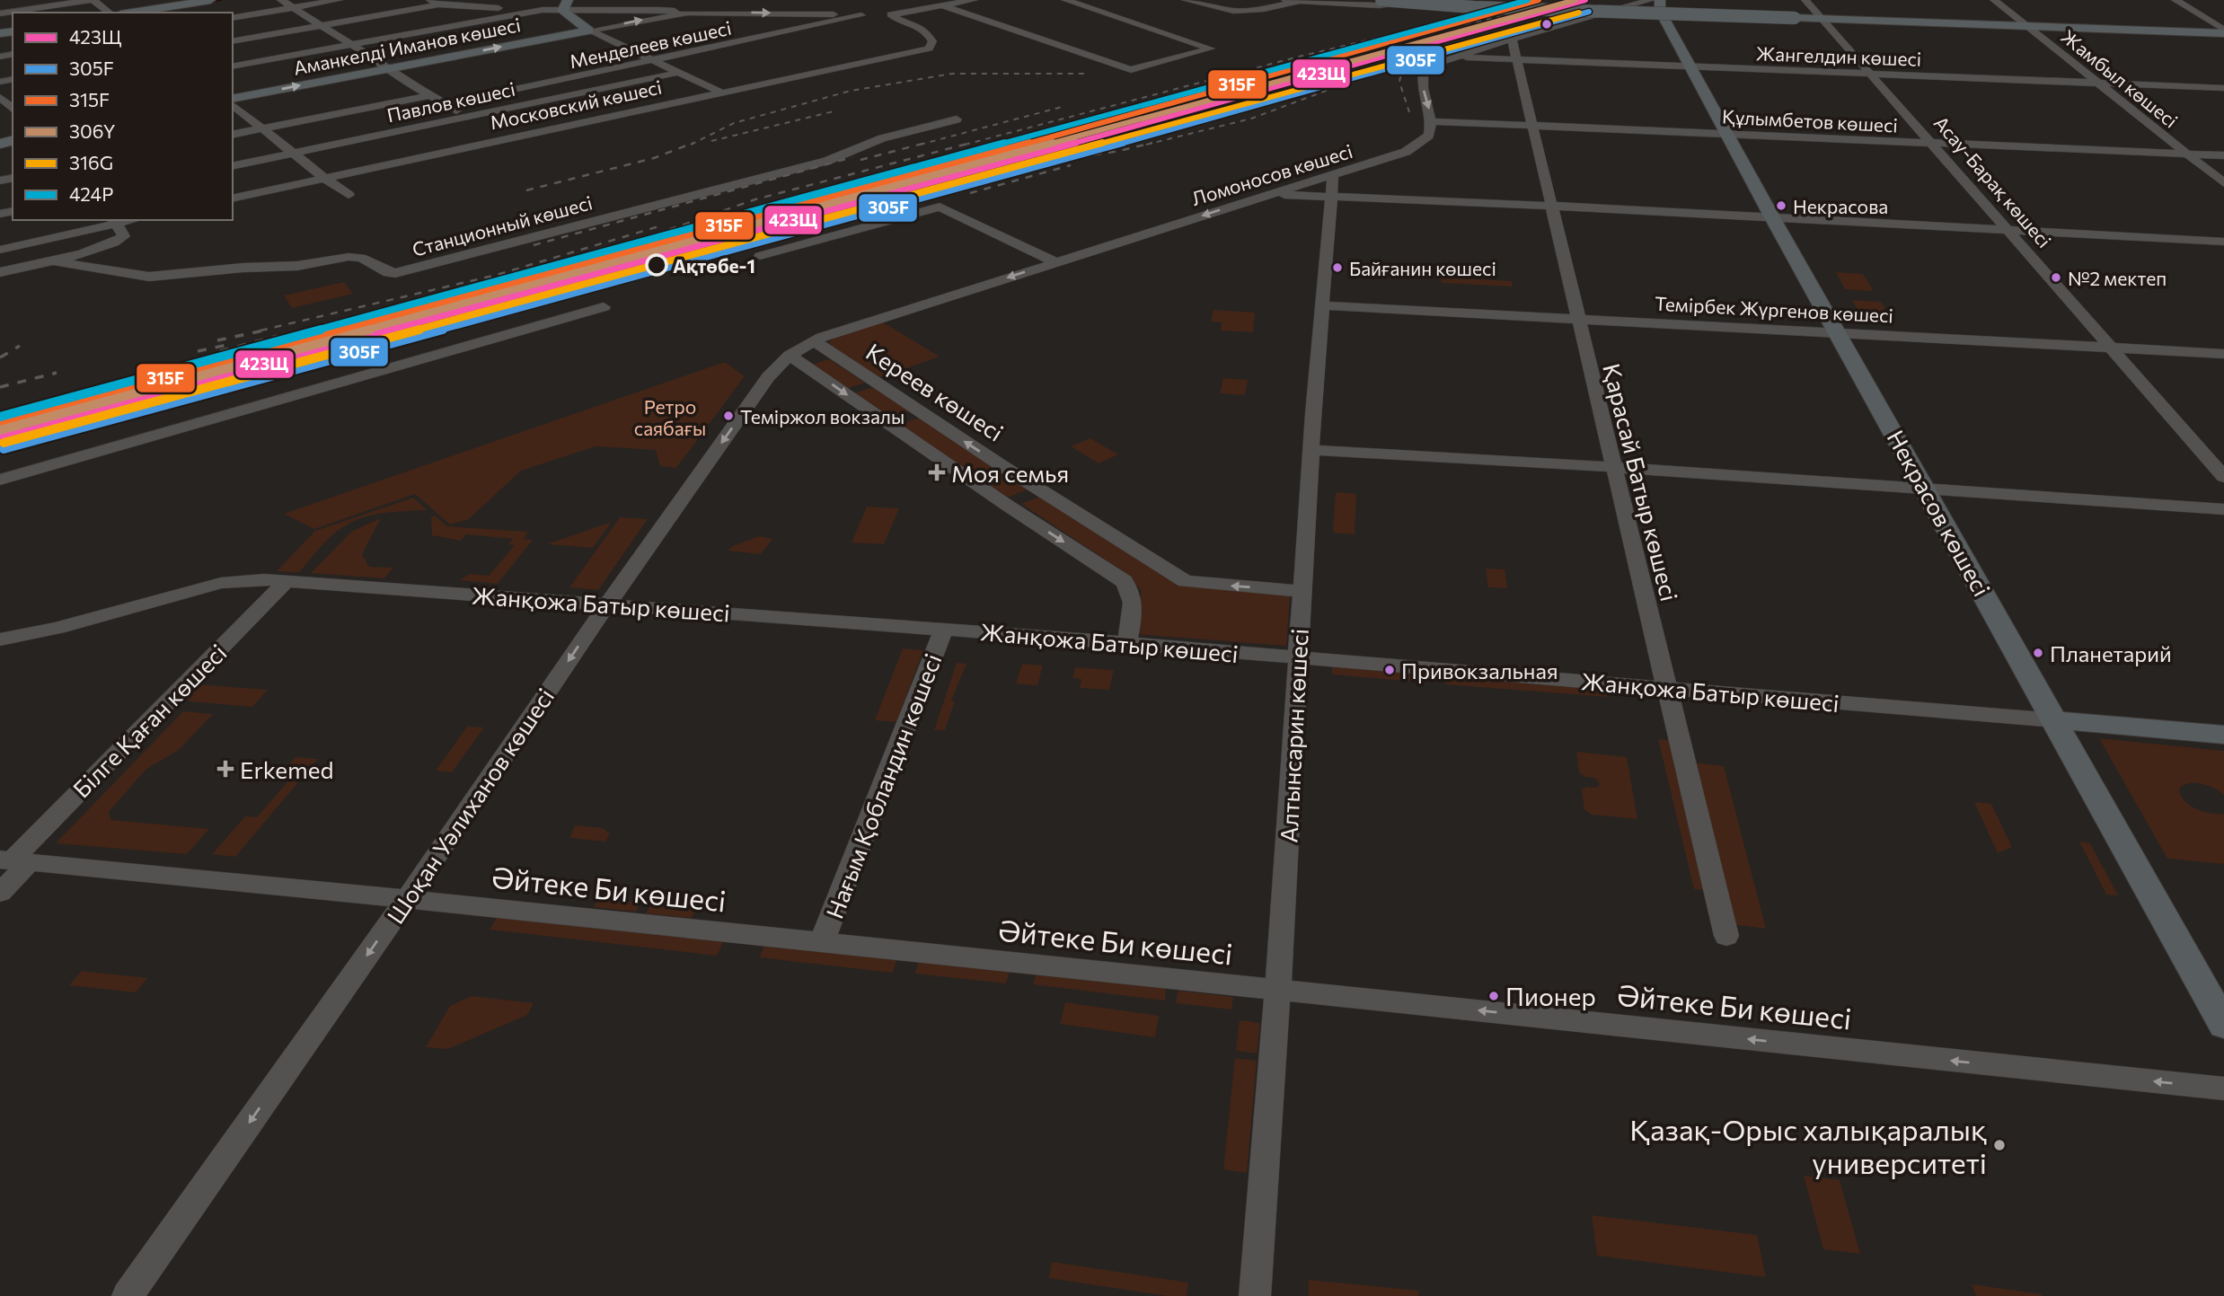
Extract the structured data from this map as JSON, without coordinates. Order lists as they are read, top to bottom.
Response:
{
  "streets": {
    "main road": ["Аманкелді Иманов көшесі", "Некрасов көшесі", "Жанқожа Батыр көшесі"],
    "street": [
      "Менделеев көшесі",
      "Жангелдин көшесі",
      "Жамбыл көшесі",
      "Павлов көшесі",
      "Московский көшесі",
      "Құлымбетов көшесі",
      "Ломоносов көшесі",
      "Асау-Барақ көшесі",
      "Станционный көшесі",
      "Темірбек Жүргенов көшесі",
      "Кереев көшесі",
      "Қарасай Батыр көшесі",
      "Білге Қаған көшесі",
      "Алтынсарин көшесі",
      "Нағым Қобландин көшесі",
      "Шоқан Уәлиханов көшесі",
      "Әйтеке Би көшесі"
    ]
  },
  "crossings": [
    ["Жангелдин көшесі", "Жамбыл көшесі"],
    ["Жангелдин көшесі", "Асау-Барақ көшесі"],
    ["Жангелдин көшесі", "Қарасай Батыр көшесі"],
    ["Жангелдин көшесі", "Некрасов көшесі"],
    ["Жамбыл көшесі", "Құлымбетов көшесі"],
    ["Құлымбетов көшесі", "Ломоносов көшесі"],
    ["Құлымбетов көшесі", "Асау-Барақ көшесі"],
    ["Құлымбетов көшесі", "Қарасай Батыр көшесі"],
    ["Құлымбетов көшесі", "Некрасов көшесі"],
    ["Ломоносов көшесі", "Алтынсарин көшесі"],
    ["Ломоносов көшесі", "Шоқан Уәлиханов көшесі"],
    ["Асау-Барақ көшесі", "Темірбек Жүргенов көшесі"],
    ["Темірбек Жүргенов көшесі", "Қарасай Батыр көшесі"],
    ["Темірбек Жүргенов көшесі", "Некрасов көшесі"],
    ["Темірбек Жүргенов көшесі", "Алтынсарин көшесі"],
    ["Кереев көшесі", "Алтынсарин көшесі"],
    ["Кереев көшесі", "Шоқан Уәлиханов көшесі"],
    ["Қарасай Батыр көшесі", "Жанқожа Батыр көшесі"],
    ["Некрасов көшесі", "Жанқожа Батыр көшесі"],
    ["Жанқожа Батыр көшесі", "Білге Қаған көшесі"],
    ["Жанқожа Батыр көшесі", "Алтынсарин көшесі"],
    ["Жанқожа Батыр көшесі", "Нағым Қобландин көшесі"],
    ["Жанқожа Батыр көшесі", "Шоқан Уәлиханов көшесі"],
    ["Білге Қаған көшесі", "Әйтеке Би көшесі"],
    ["Алтынсарин көшесі", "Әйтеке Би көшесі"],
    ["Нағым Қобландин көшесі", "Әйтеке Би көшесі"],
    ["Шоқан Уәлиханов көшесі", "Әйтеке Би көшесі"]
  ],
  "one_way": [
    "Аманкелді Иманов көшесі",
    "Ломоносов көшесі",
    "Шоқан Уәлиханов көшесі",
    "Әйтеке Би көшесі"
  ],
  "parks": ["Ретро саябағы"],
  "places": {
    "other": [
      "Некрасова",
      "Ақтөбе-1",
      "Байғанин көшесі",
      "№2 мектеп",
      "Теміржол вокзалы",
      "Планетарий",
      "Привокзальная",
      "Пионер",
      "Қазақ-Орыс халықаралық университеті"
    ],
    "health": ["Моя семья", "Erkemed"]
  },
  "lines": [
    "transit line 423Щ",
    "transit line 315F",
    "transit line 306Y",
    "transit line 424Р",
    "transit line 305F",
    "transit line 316G"
  ],
  "legend": [
    "423Щ",
    "305F",
    "315F",
    "306Y",
    "316G",
    "424Р"
  ]
}
